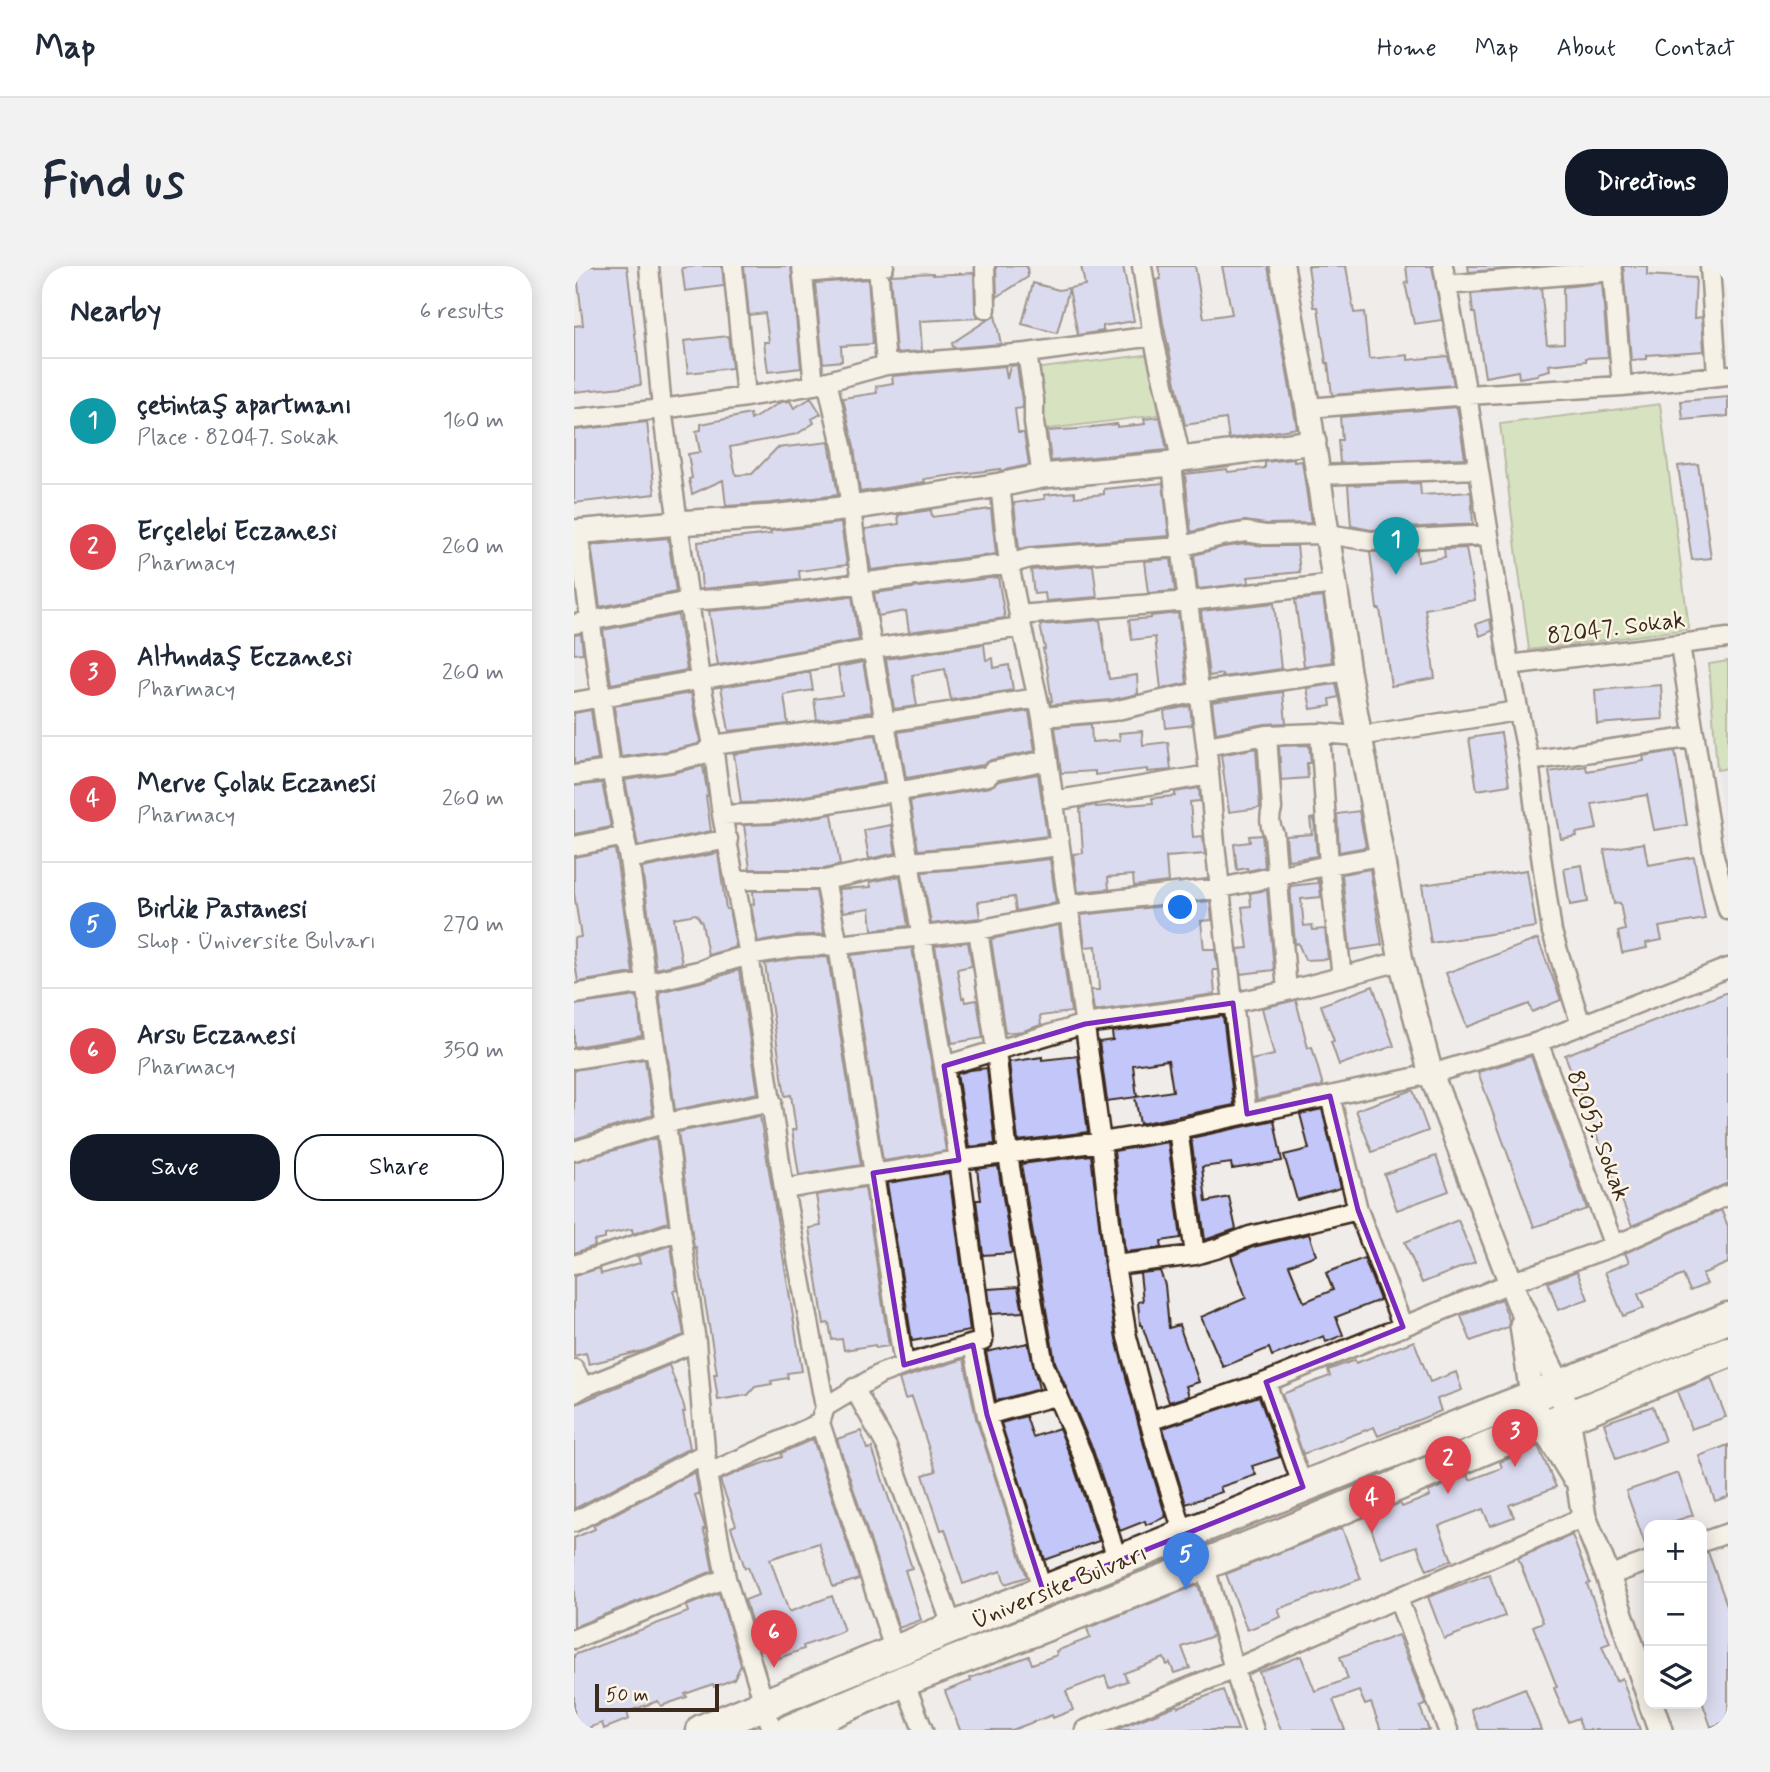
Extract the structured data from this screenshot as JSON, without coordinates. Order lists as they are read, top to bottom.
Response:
{
  "streets": {
    "main road": ["Üniversite Bulvarı"],
    "street": ["82047. Sokak", "82053. Sokak"]
  },
  "scale_bar": "50 m",
  "page": {
    "header": "Map",
    "nav": [
      "Home",
      "Map",
      "About",
      "Contact"
    ],
    "buttons": [
      "Directions",
      ["Save", "Share"]
    ],
    "title": "Find us",
    "heading": ["Nearby", "6 results"],
    "list": [
      {
        "mark": "1",
        "name": "çetintaş apartmanı",
        "note": "Place · 82047. Sokak",
        "value": "160 m"
      },
      {
        "mark": "2",
        "name": "Erçelebi Eczanesi",
        "note": "Pharmacy",
        "value": "260 m"
      },
      {
        "mark": "3",
        "name": "Altundaş Eczanesi",
        "note": "Pharmacy",
        "value": "260 m"
      },
      {
        "mark": "4",
        "name": "Merve Çolak Eczanesi",
        "note": "Pharmacy",
        "value": "260 m"
      },
      {
        "mark": "5",
        "name": "Birlik Pastanesi",
        "note": "Shop · Üniversite Bulvarı",
        "value": "270 m"
      },
      {
        "mark": "6",
        "name": "Arsu Eczanesi",
        "note": "Pharmacy",
        "value": "350 m"
      }
    ],
    "pins": [
      "1",
      "3",
      "2",
      "4",
      "5",
      "6"
    ],
    "map_buttons": ["+", "−"],
    "scale": "50 m"
  }
}
